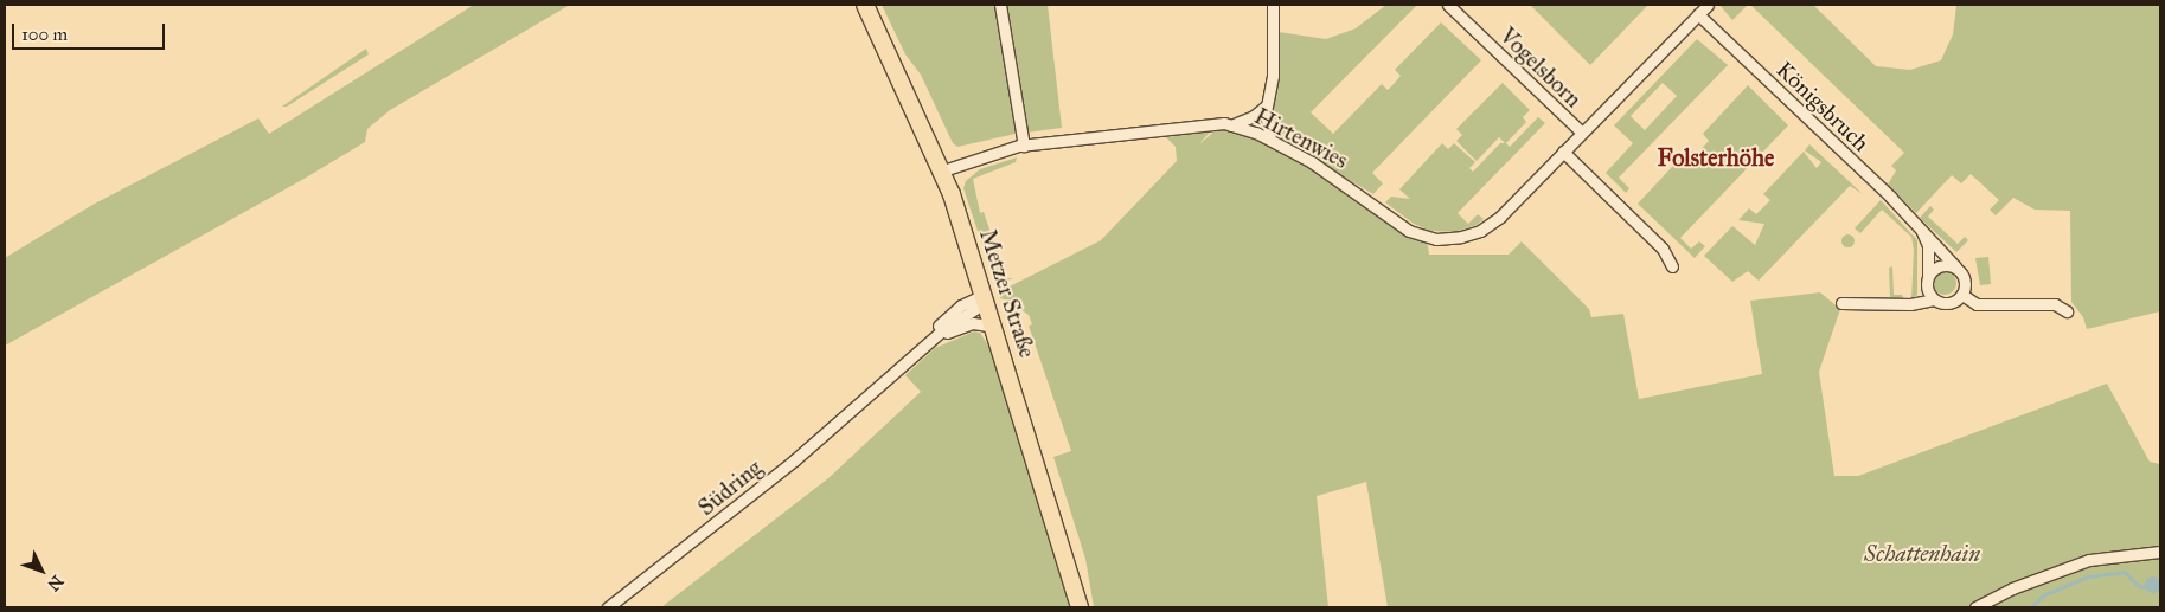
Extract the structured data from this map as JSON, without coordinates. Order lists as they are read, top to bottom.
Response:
{
  "streets": {
    "main road": ["Metzer Straße"],
    "street": [
      "Vogelsborn",
      "Königsbruch",
      "Hirtenwies",
      "Südring"
    ]
  },
  "crossings": [
    ["Vogelsborn", "Hirtenwies"],
    ["Königsbruch", "Hirtenwies"],
    ["Hirtenwies", "Metzer Straße"],
    ["Metzer Straße", "Südring"]
  ],
  "districts": ["Folsterhöhe"],
  "parks": ["Schattenhain"],
  "scale_bar": "100 m",
  "north": "bottom right"
}
